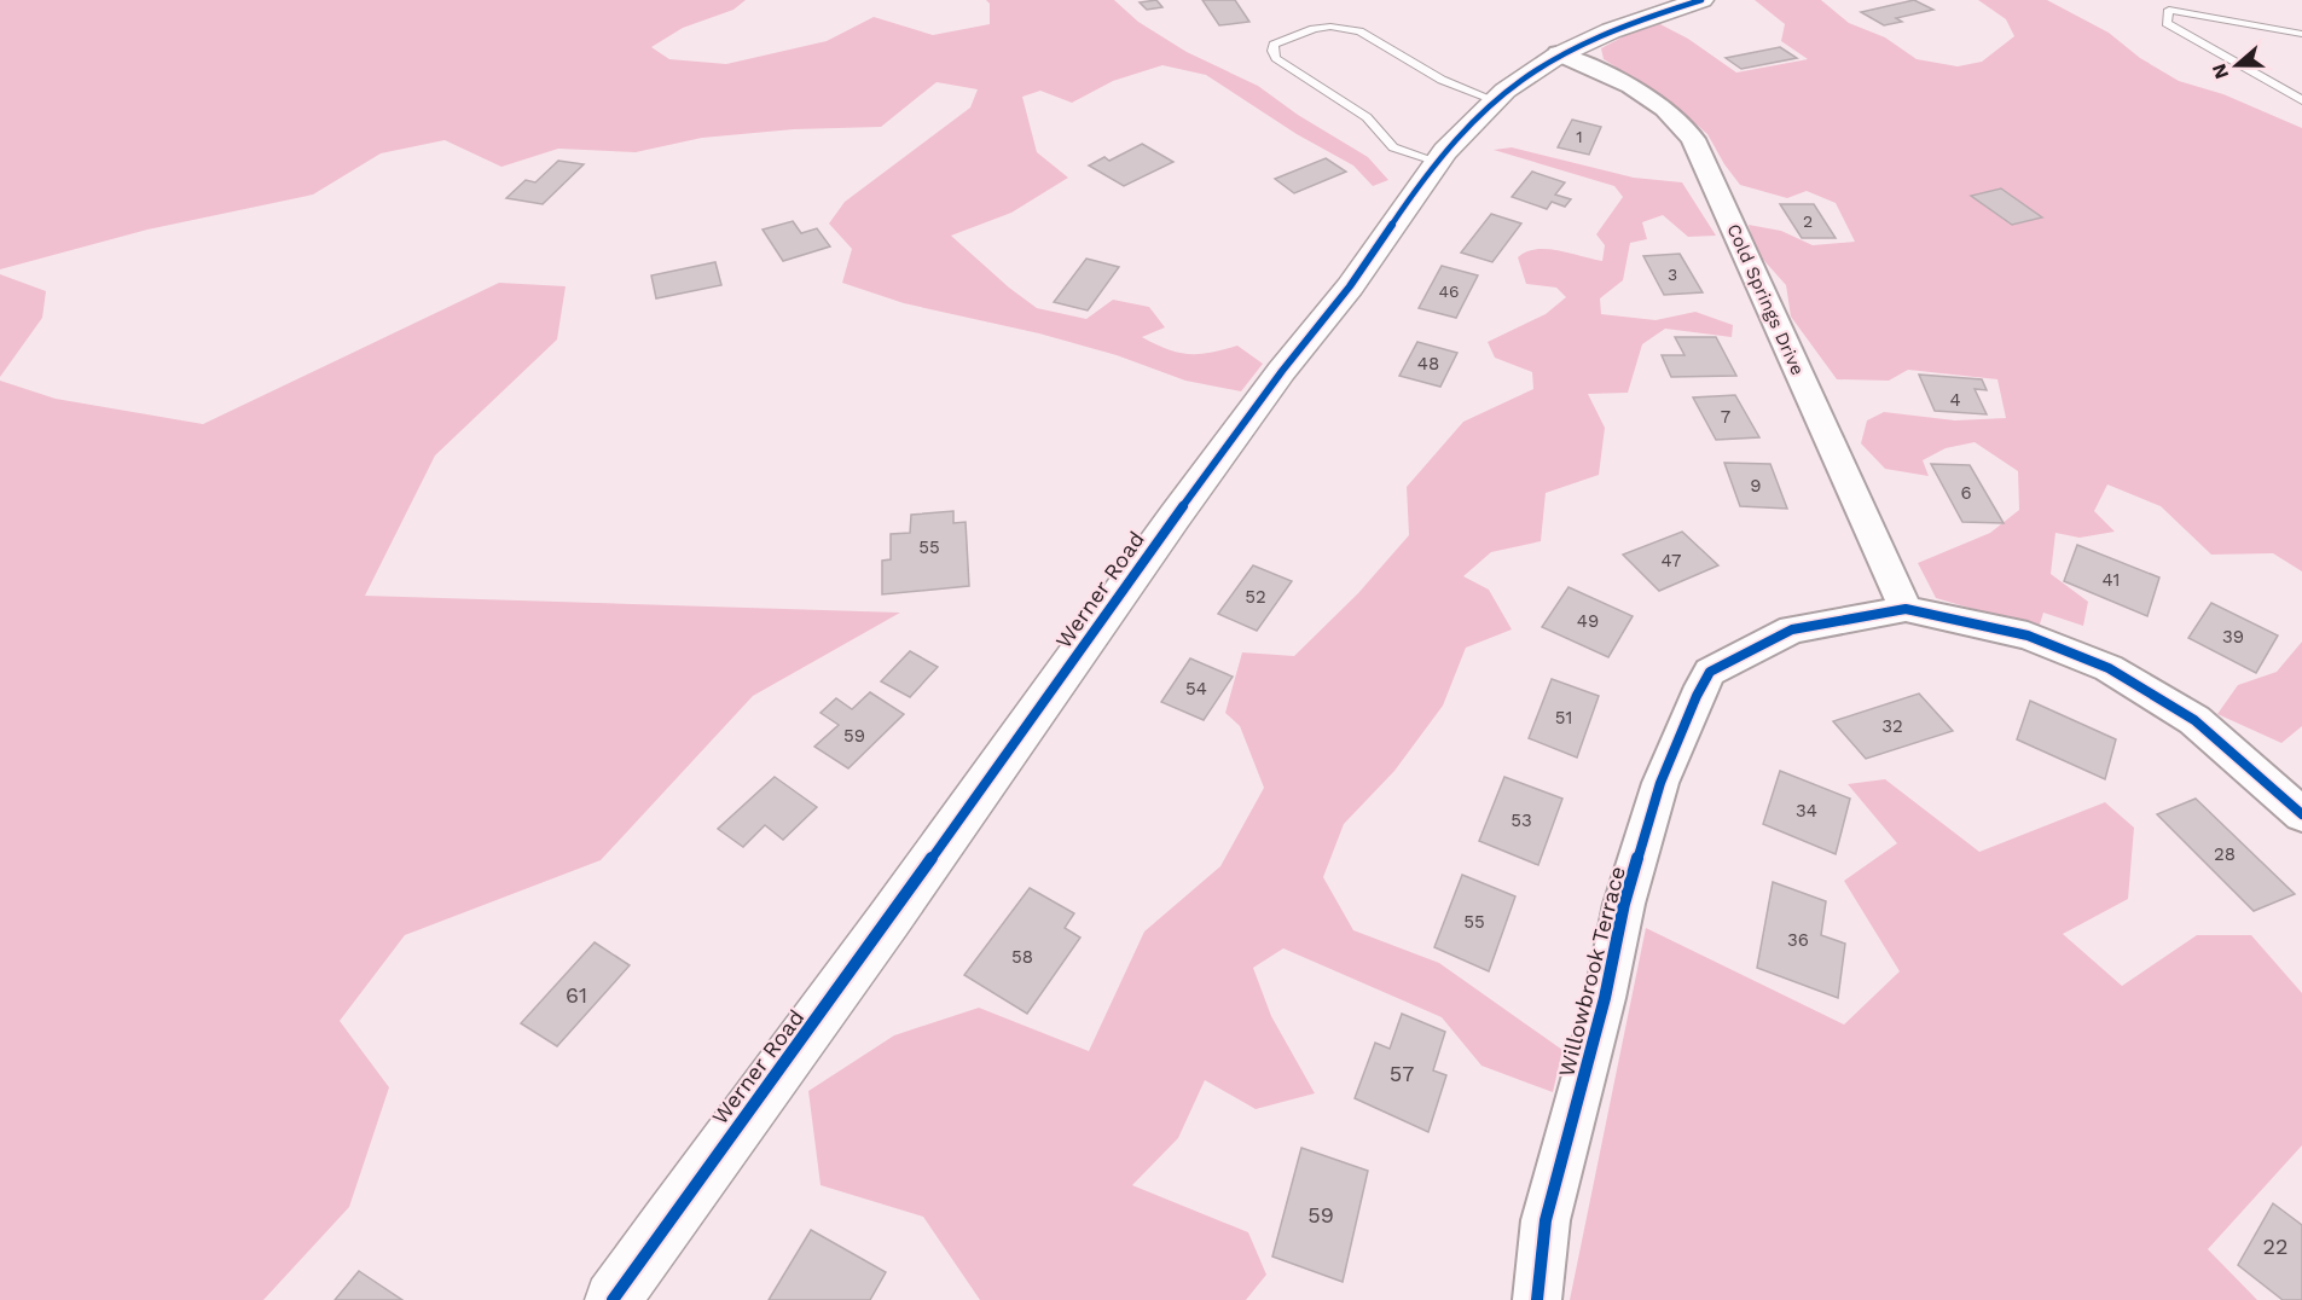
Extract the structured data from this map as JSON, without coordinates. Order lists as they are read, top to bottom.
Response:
{
  "streets": {
    "street": ["Cold Springs Drive", "Werner Road", "Willowbrook Terrace"]
  },
  "crossings": [
    ["Cold Springs Drive", "Werner Road"],
    ["Cold Springs Drive", "Willowbrook Terrace"]
  ],
  "house_numbers": [
    "1",
    "2",
    "3",
    "46",
    "48",
    "4",
    "7",
    "9",
    "6",
    "55",
    "47",
    "41",
    "52",
    "49",
    "39",
    "54",
    "51",
    "32",
    "59",
    "34",
    "53",
    "28",
    "55",
    "36",
    "58",
    "61",
    "57",
    "59",
    "22"
  ],
  "north": "left"
}
